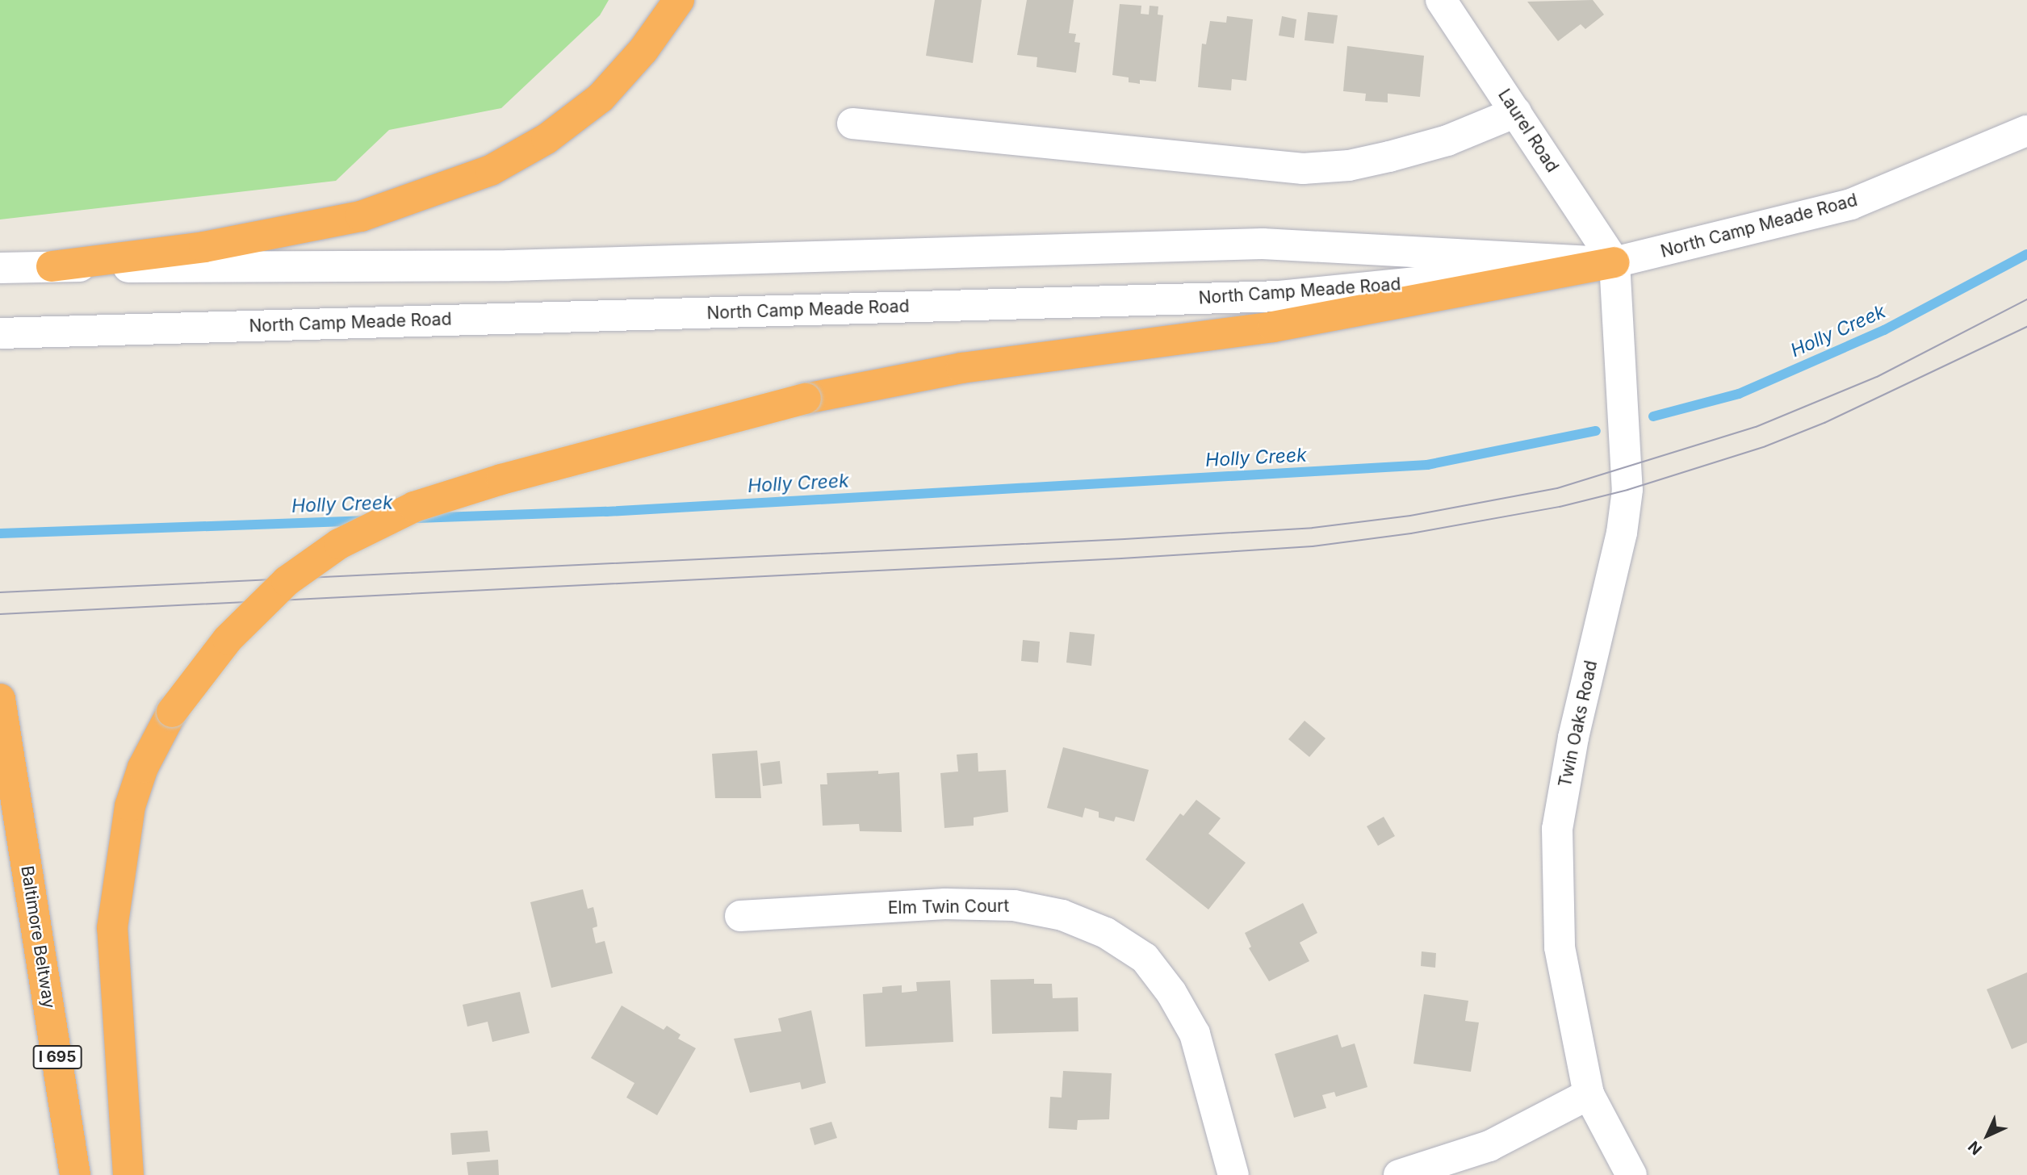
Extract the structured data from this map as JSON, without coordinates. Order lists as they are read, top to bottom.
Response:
{
  "streets": {
    "highway": ["Baltimore Beltway", "I 695"],
    "main road": [
      "Laurel Road",
      "North Camp Meade Road",
      "Twin Oaks Road",
      "Elm Twin Court"
    ]
  },
  "crossings": [
    ["Laurel Road", "North Camp Meade Road"],
    ["Laurel Road", "Twin Oaks Road"],
    ["North Camp Meade Road", "Twin Oaks Road"]
  ],
  "water": ["Holly Creek"],
  "north": "bottom left"
}
